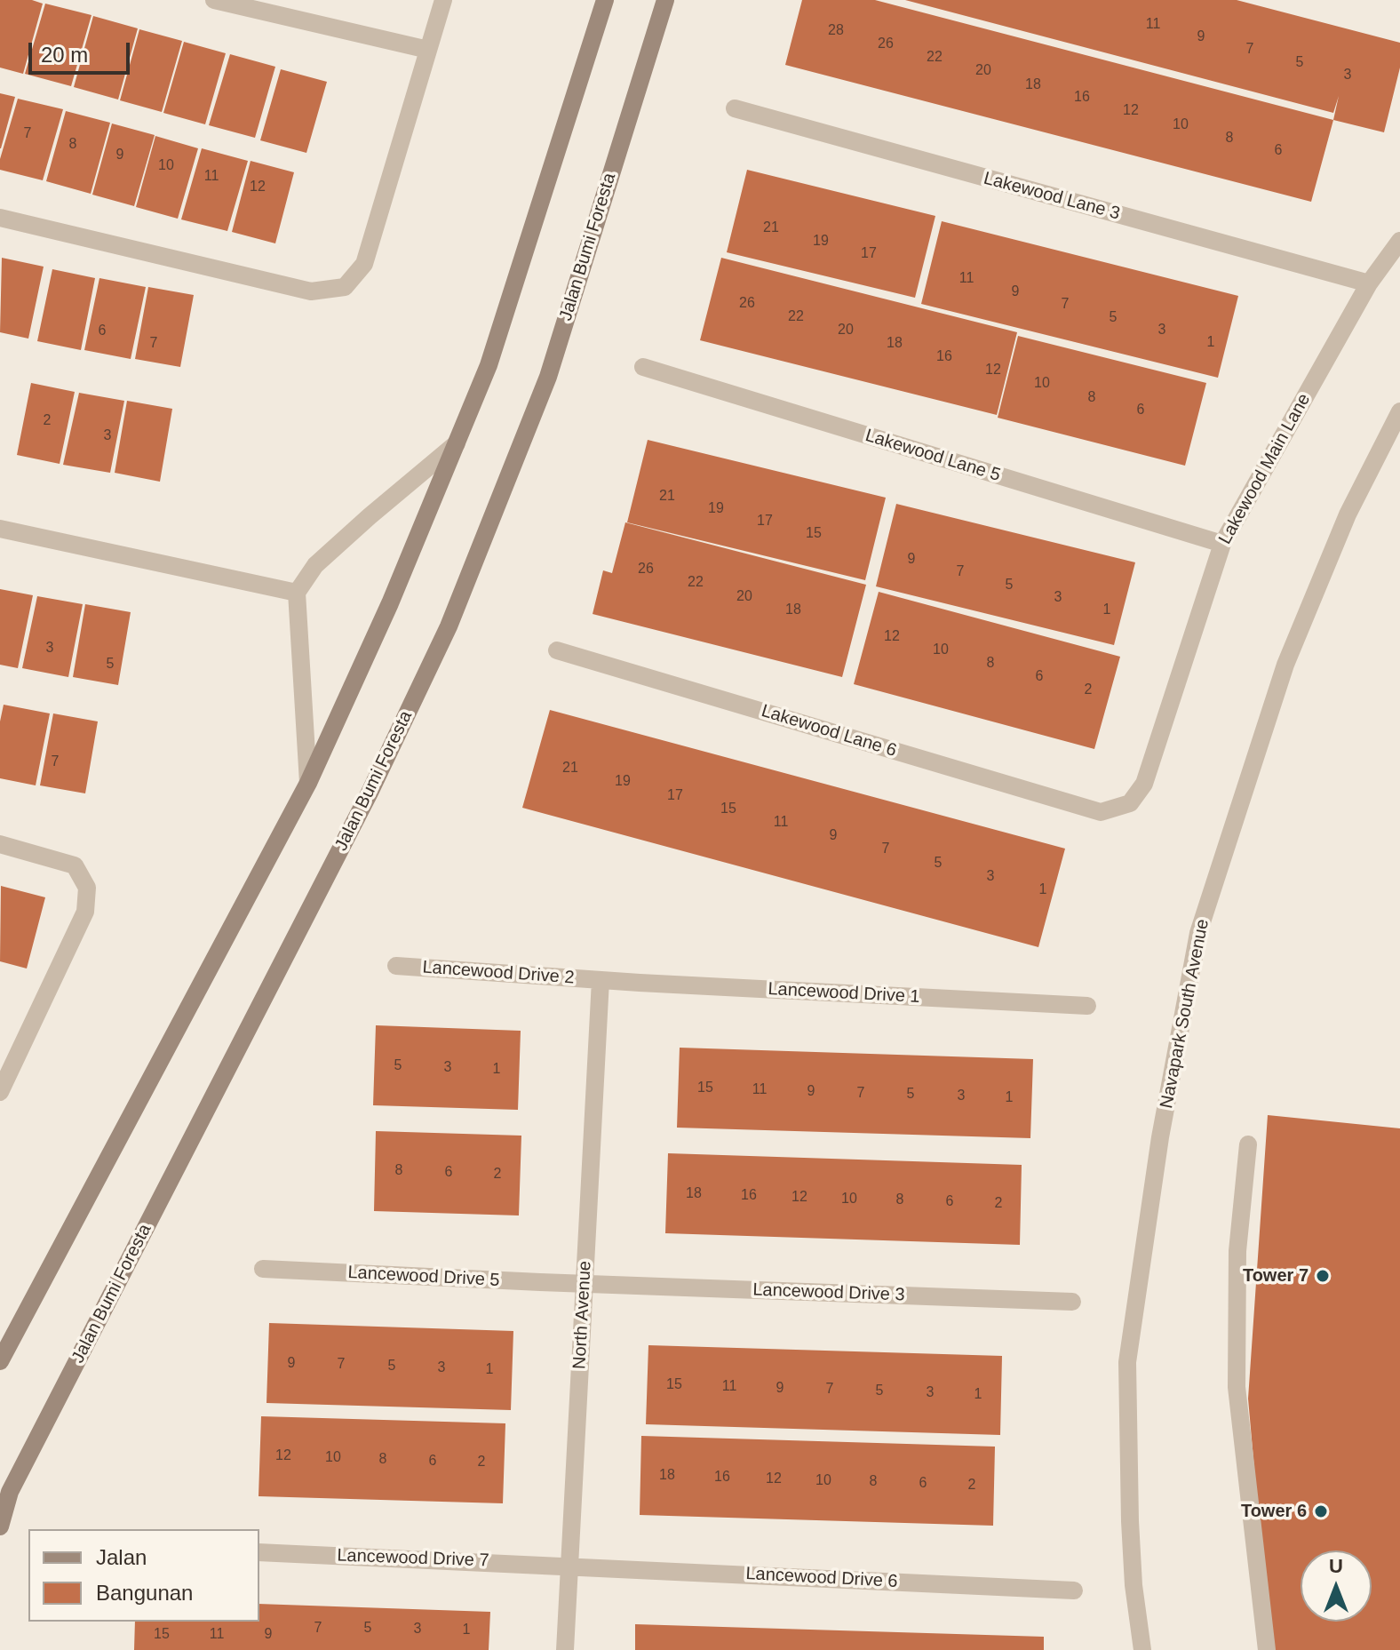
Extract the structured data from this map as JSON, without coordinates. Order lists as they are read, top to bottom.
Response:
{
  "streets": {
    "main road": ["Jalan Bumi Foresta"],
    "street": [
      "Lakewood Lane 3",
      "Lakewood Lane 5",
      "Lakewood Main Lane",
      "Lakewood Lane 6",
      "Lancewood Drive 2",
      "Lancewood Drive 1",
      "Navapark South Avenue",
      "Lancewood Drive 5",
      "Lancewood Drive 3",
      "North Avenue",
      "Lancewood Drive 7",
      "Lancewood Drive 6"
    ]
  },
  "crossings": [
    ["Lakewood Lane 3", "Lakewood Main Lane"],
    ["Lakewood Lane 5", "Lakewood Main Lane"],
    ["Lakewood Main Lane", "Lakewood Lane 6"],
    ["Lancewood Drive 2", "Lancewood Drive 1"],
    ["Lancewood Drive 2", "North Avenue"],
    ["Lancewood Drive 1", "North Avenue"],
    ["Lancewood Drive 5", "Lancewood Drive 3"],
    ["Lancewood Drive 5", "North Avenue"],
    ["Lancewood Drive 3", "North Avenue"],
    ["North Avenue", "Lancewood Drive 7"],
    ["North Avenue", "Lancewood Drive 6"],
    ["Lancewood Drive 7", "Lancewood Drive 6"]
  ],
  "places": ["Tower 7", "Tower 6"],
  "house_numbers": [
    "11",
    "28",
    "9",
    "26",
    "7",
    "22",
    "5",
    "20",
    "3",
    "18",
    "16",
    "12",
    "10",
    "7",
    "8",
    "8",
    "6",
    "9",
    "10",
    "11",
    "12",
    "21",
    "19",
    "17",
    "11",
    "9",
    "26",
    "7",
    "22",
    "5",
    "20",
    "3",
    "6",
    "1",
    "7",
    "18",
    "16",
    "12",
    "10",
    "8",
    "6",
    "2",
    "3",
    "21",
    "19",
    "17",
    "15",
    "9",
    "26",
    "7",
    "22",
    "5",
    "20",
    "3",
    "18",
    "1",
    "12",
    "3",
    "10",
    "8",
    "5",
    "6",
    "2",
    "7",
    "21",
    "19",
    "17",
    "15",
    "11",
    "9",
    "7",
    "5",
    "3",
    "1",
    "5",
    "3",
    "1",
    "15",
    "11",
    "9",
    "7",
    "5",
    "3",
    "1",
    "8",
    "6",
    "2",
    "18",
    "16",
    "12",
    "10",
    "8",
    "6",
    "2",
    "9",
    "7",
    "5",
    "3",
    "1",
    "15",
    "11",
    "9",
    "7",
    "5",
    "3",
    "1",
    "12",
    "10",
    "8",
    "6",
    "2",
    "18",
    "16",
    "12",
    "10",
    "8",
    "6",
    "2",
    "7",
    "5",
    "3",
    "1",
    "15",
    "11",
    "9"
  ],
  "legend": ["Jalan", "Bangunan"],
  "scale_bar": "20 m",
  "north": "top"
}
